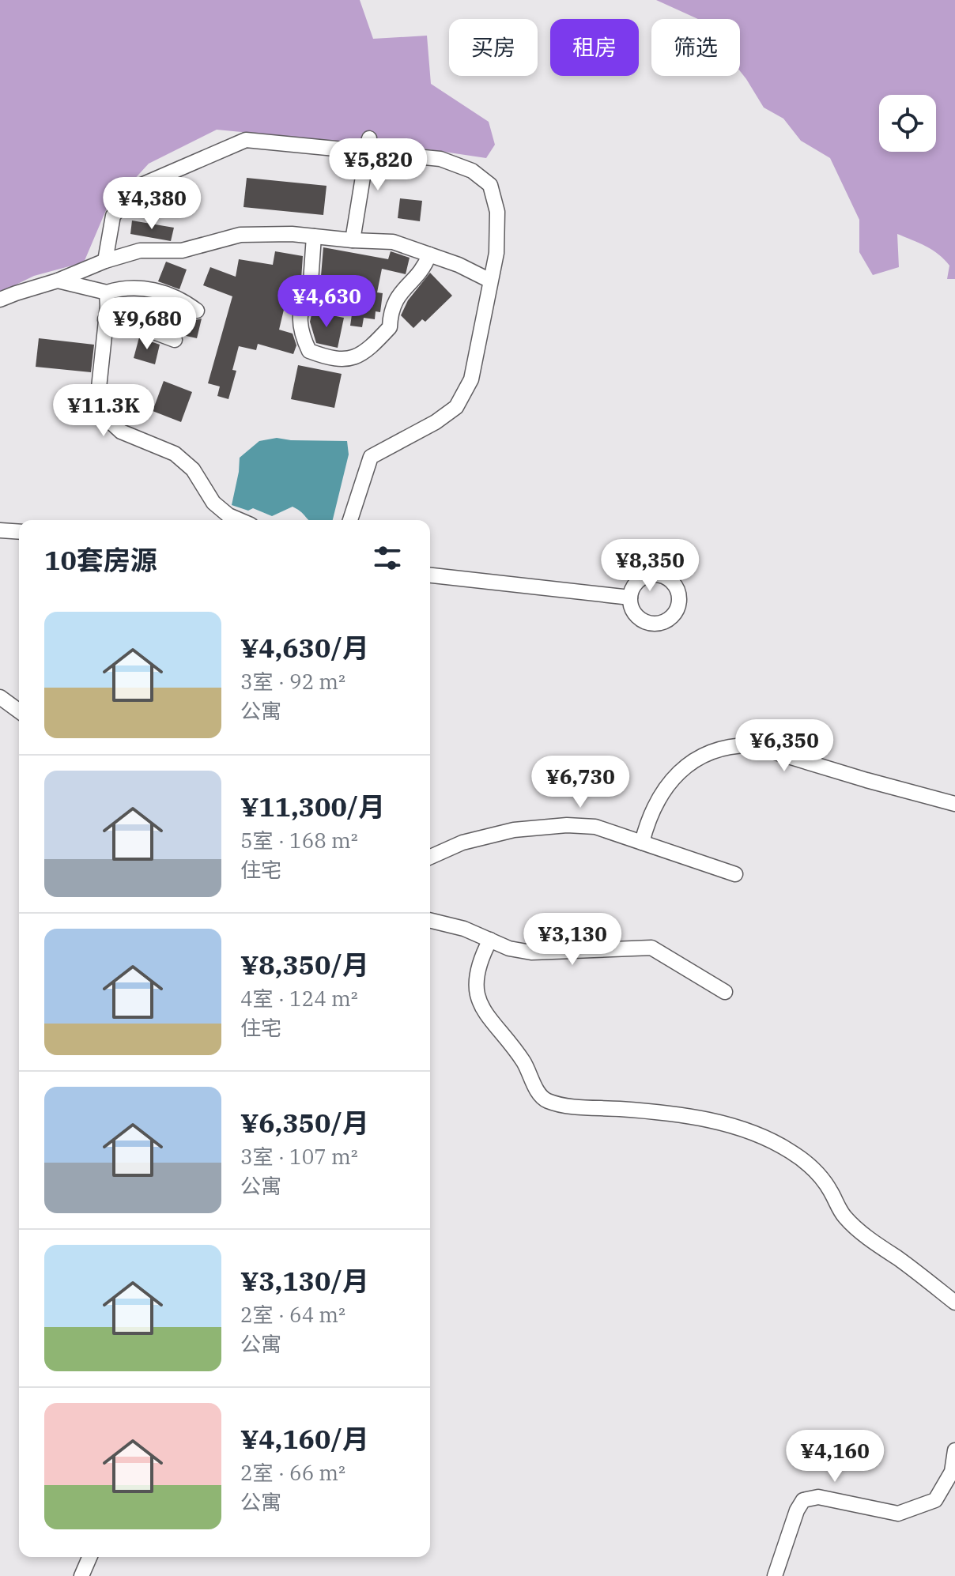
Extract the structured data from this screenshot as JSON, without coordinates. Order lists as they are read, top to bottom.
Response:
{
  "page": {
    "chip": ["买房", "租房", "筛选"],
    "price": [
      "¥5,820",
      "¥4,380",
      "¥4,630",
      "¥9,680",
      "¥11.3K",
      "¥8,350",
      "¥6,350",
      "¥6,730",
      "¥3,130",
      "¥4,160"
    ],
    "heading": "10套房源",
    "list": [
      {
        "name": "¥4,630/月",
        "note": "3室 · 92 m² · 公寓"
      },
      {
        "name": "¥11,300/月",
        "note": "5室 · 168 m² · 住宅"
      },
      {
        "name": "¥8,350/月",
        "note": "4室 · 124 m² · 住宅"
      },
      {
        "name": "¥6,350/月",
        "note": "3室 · 107 m² · 公寓"
      },
      {
        "name": "¥3,130/月",
        "note": "2室 · 64 m² · 公寓"
      },
      {
        "name": "¥4,160/月",
        "note": "2室 · 66 m² · 公寓"
      }
    ]
  }
}
